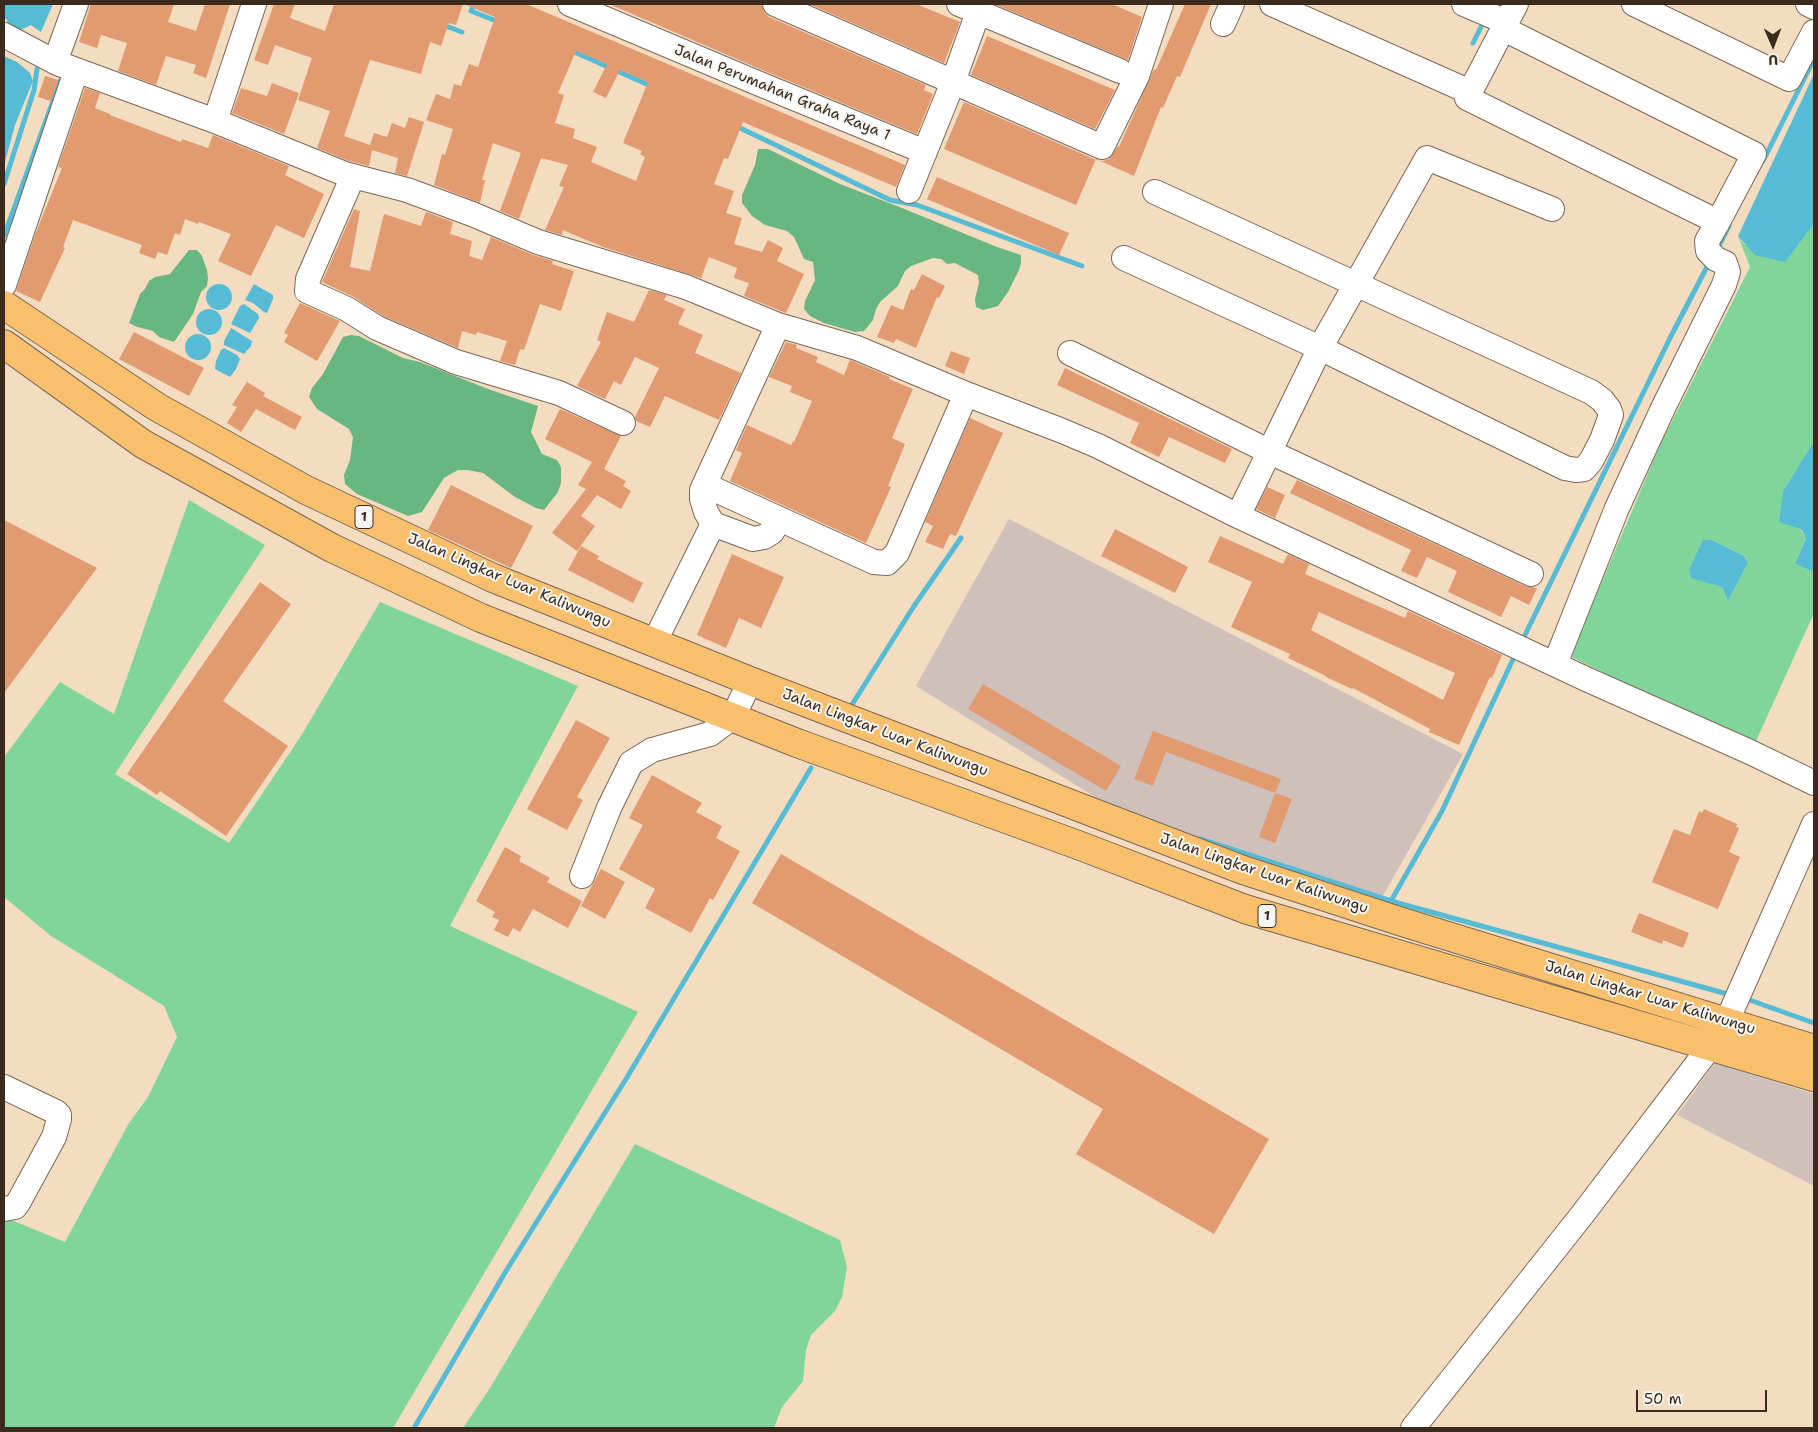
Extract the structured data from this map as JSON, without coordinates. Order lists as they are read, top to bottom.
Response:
{
  "streets": {
    "highway": ["1", "Jalan Lingkar Luar Kaliwungu"],
    "street": ["Jalan Perumahan Graha Raya 1"]
  },
  "scale_bar": "50 m",
  "north": "bottom"
}
